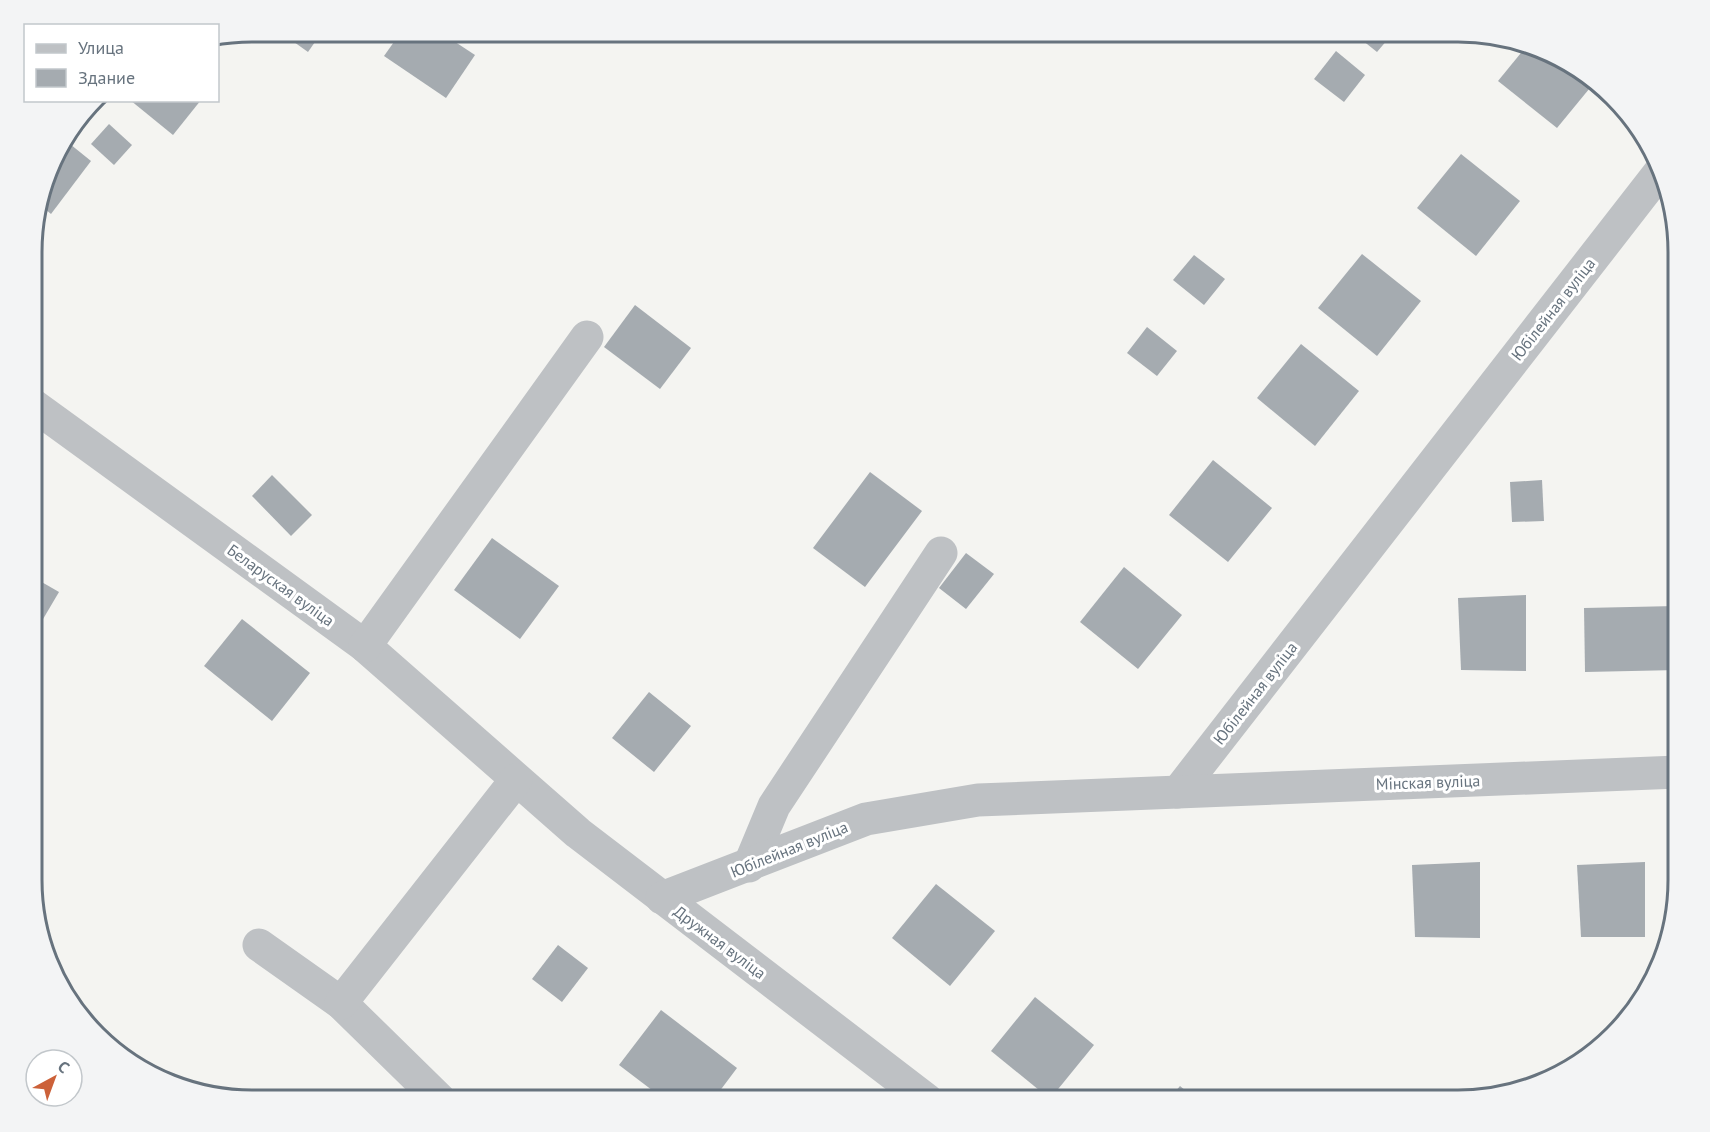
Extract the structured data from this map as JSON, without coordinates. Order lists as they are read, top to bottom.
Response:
{
  "streets": {
    "street": [
      "Юбілейная вуліца",
      "Беларуская вуліца",
      "Мінская вуліца",
      "Дружная вуліца"
    ]
  },
  "crossings": [
    ["Юбілейная вуліца", "Мінская вуліца"],
    ["Юбілейная вуліца", "Дружная вуліца"],
    ["Беларуская вуліца", "Дружная вуліца"]
  ],
  "legend": ["Улица", "Здание"],
  "north": "top right"
}
